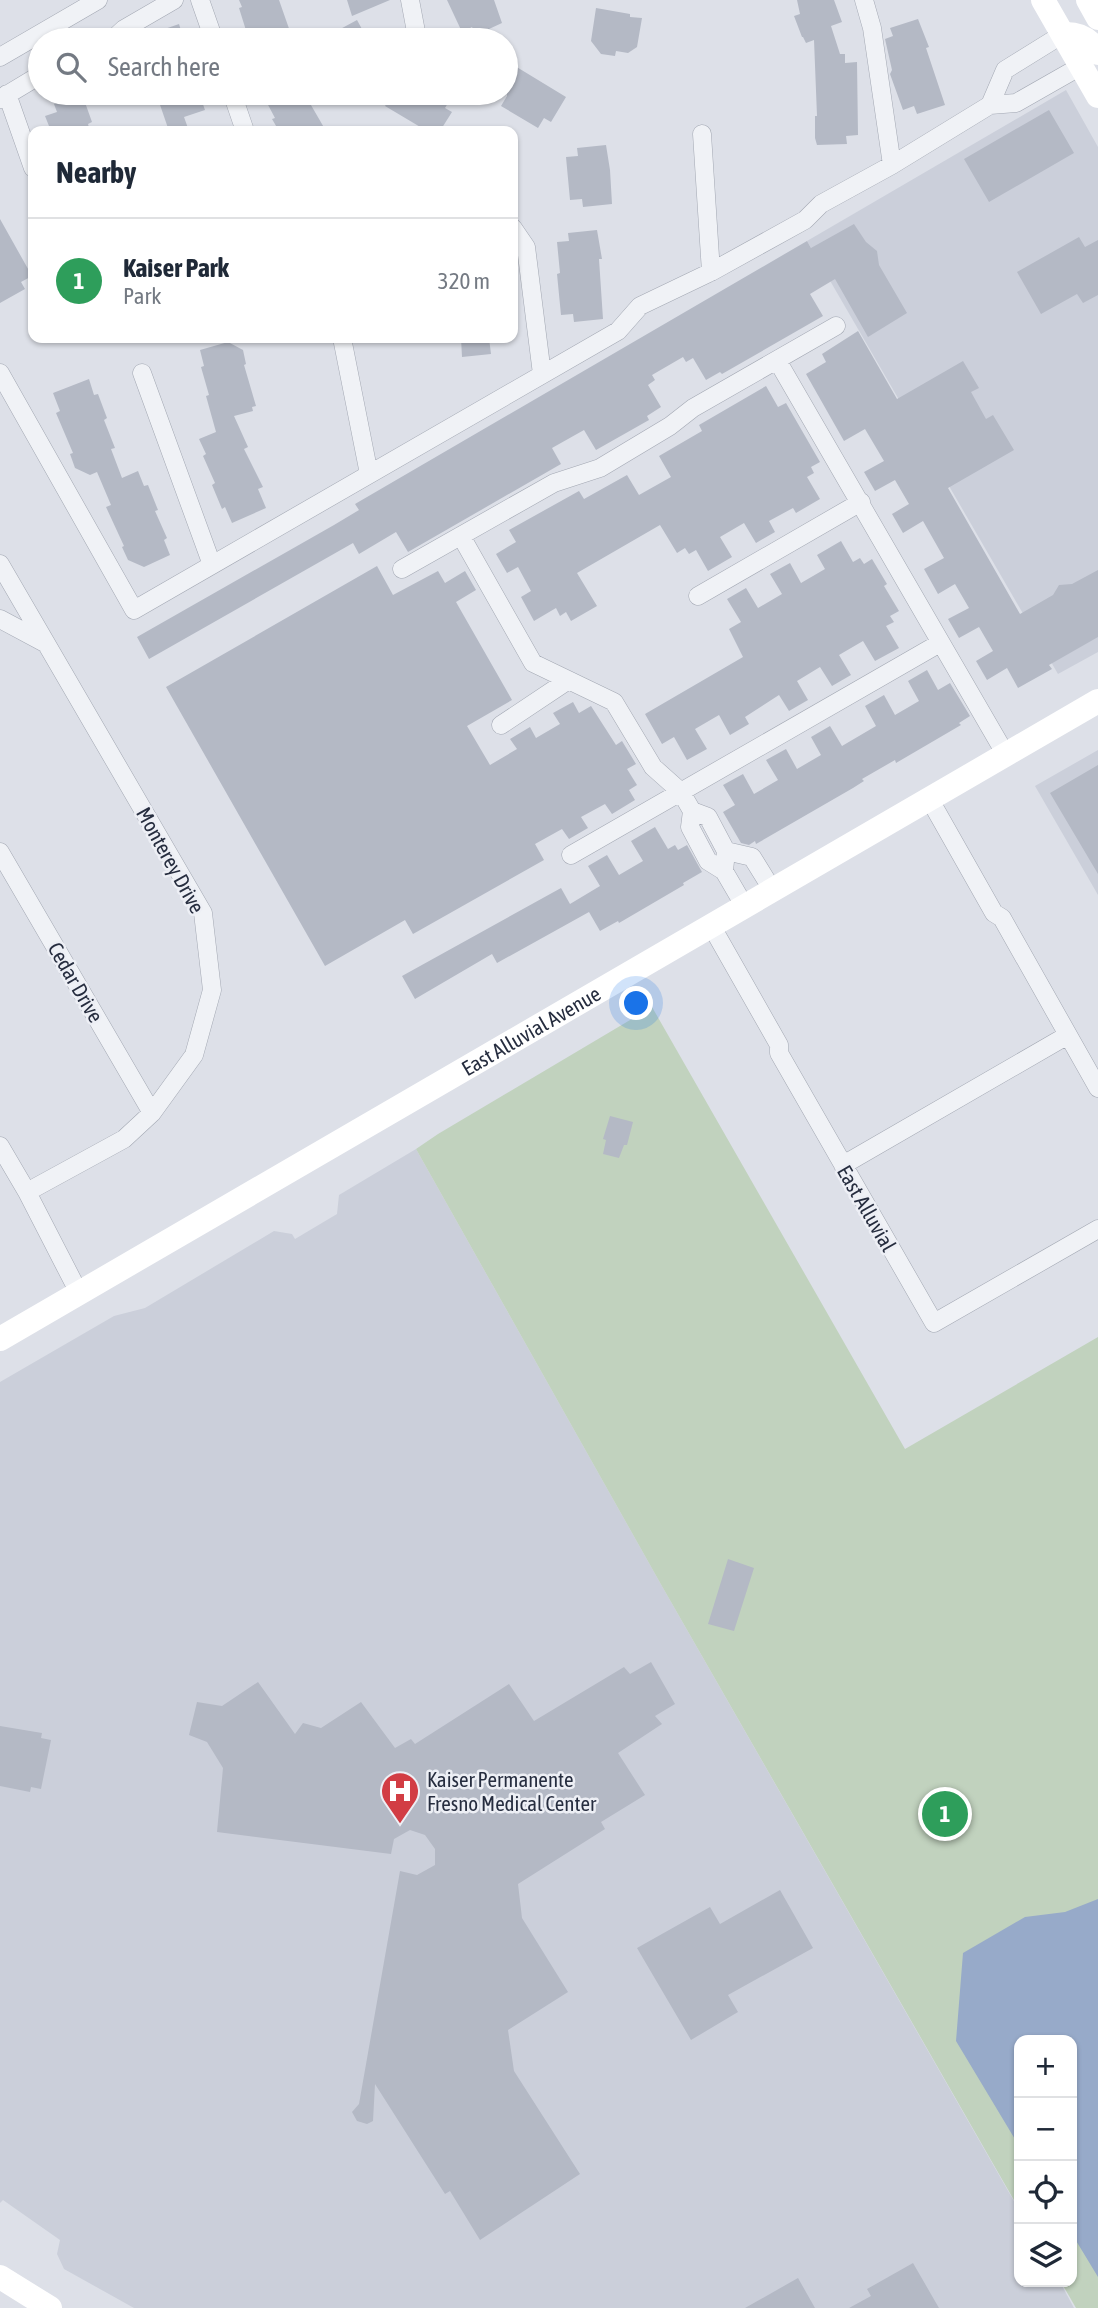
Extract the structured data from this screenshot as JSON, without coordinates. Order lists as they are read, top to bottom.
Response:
{
  "streets": {
    "main road": ["East Alluvial Avenue"],
    "street": ["Monterey Drive", "Cedar Drive", "East Alluvial"]
  },
  "crossings": [
    ["Monterey Drive", "Cedar Drive"],
    ["East Alluvial Avenue", "East Alluvial"]
  ],
  "places": {
    "hospital": ["Kaiser Permanente Fresno Medical Center"]
  },
  "page": {
    "search": "Search here",
    "heading": "Nearby",
    "list": [
      {
        "mark": "1",
        "name": "Kaiser Park",
        "note": "Park",
        "value": "320 m"
      }
    ],
    "pins": "1",
    "map_buttons": ["+", "−"]
  }
}
